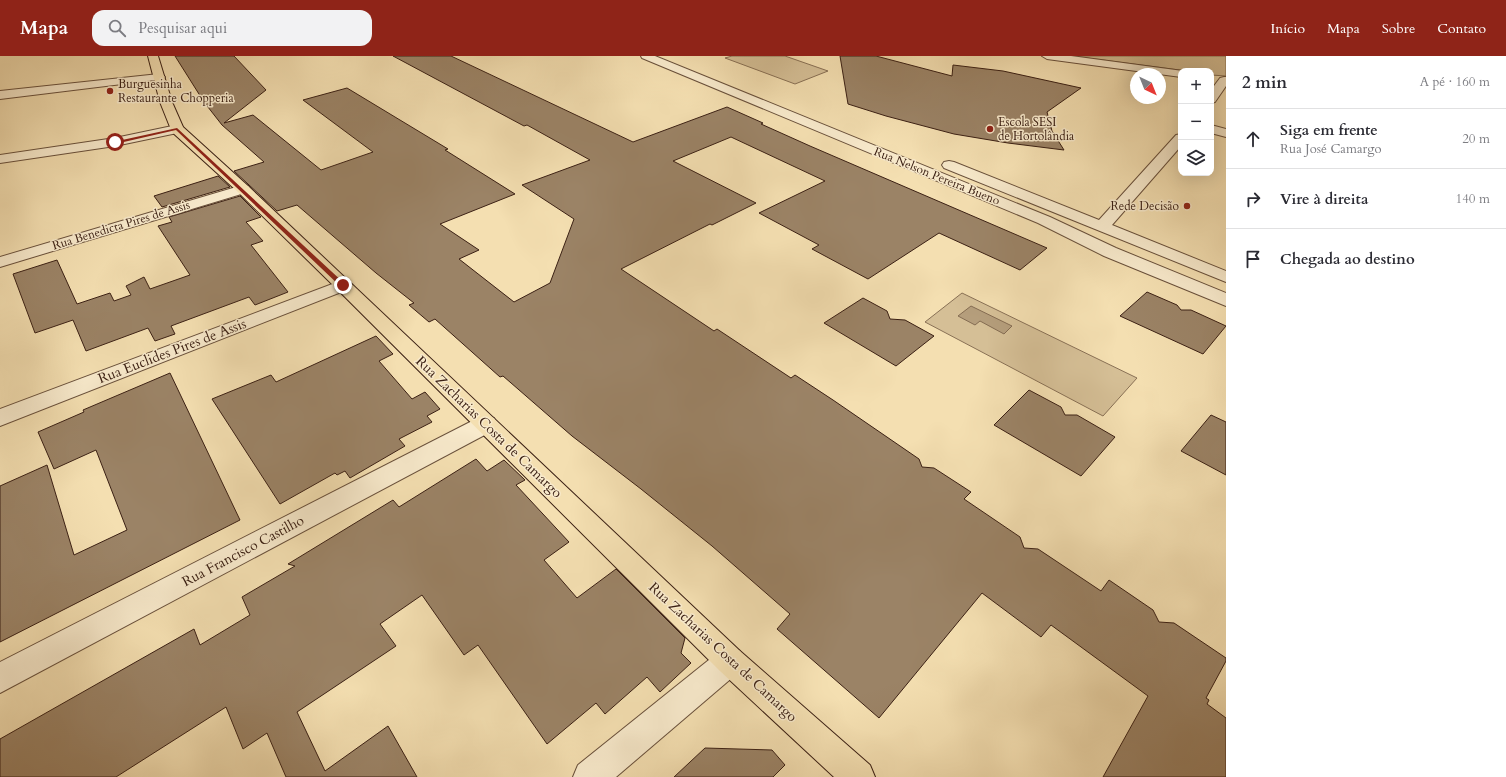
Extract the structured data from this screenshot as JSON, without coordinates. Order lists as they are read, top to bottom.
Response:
{
  "streets": {
    "main road": ["Rua Zacharias Costa de Camargo"],
    "street": [
      "Rua Nelson Pereira Bueno",
      "Rua Benedicta Pires de Assis",
      "Rua Euclides Pires de Assis",
      "Rua Francisco Castilho"
    ]
  },
  "crossings": [
    ["Rua Benedicta Pires de Assis", "Rua Zacharias Costa de Camargo"],
    ["Rua Euclides Pires de Assis", "Rua Zacharias Costa de Camargo"],
    ["Rua Zacharias Costa de Camargo", "Rua Francisco Castilho"]
  ],
  "places": ["Burguesinha Restaurante Chopperia", "Escola SESI de Hortolândia", "Rede Decisão"],
  "north": "bottom right",
  "page": {
    "header": "Mapa",
    "search": "Pesquisar aqui",
    "nav": [
      "Início",
      "Mapa",
      "Sobre",
      "Contato"
    ],
    "heading": ["2 min", "A pé · 160 m"],
    "map_buttons": ["+", "−"],
    "list": [
      ["Siga em frente", "Rua José Camargo", "20 m"],
      ["Vire à direita", "140 m"],
      "Chegada ao destino"
    ]
  }
}
